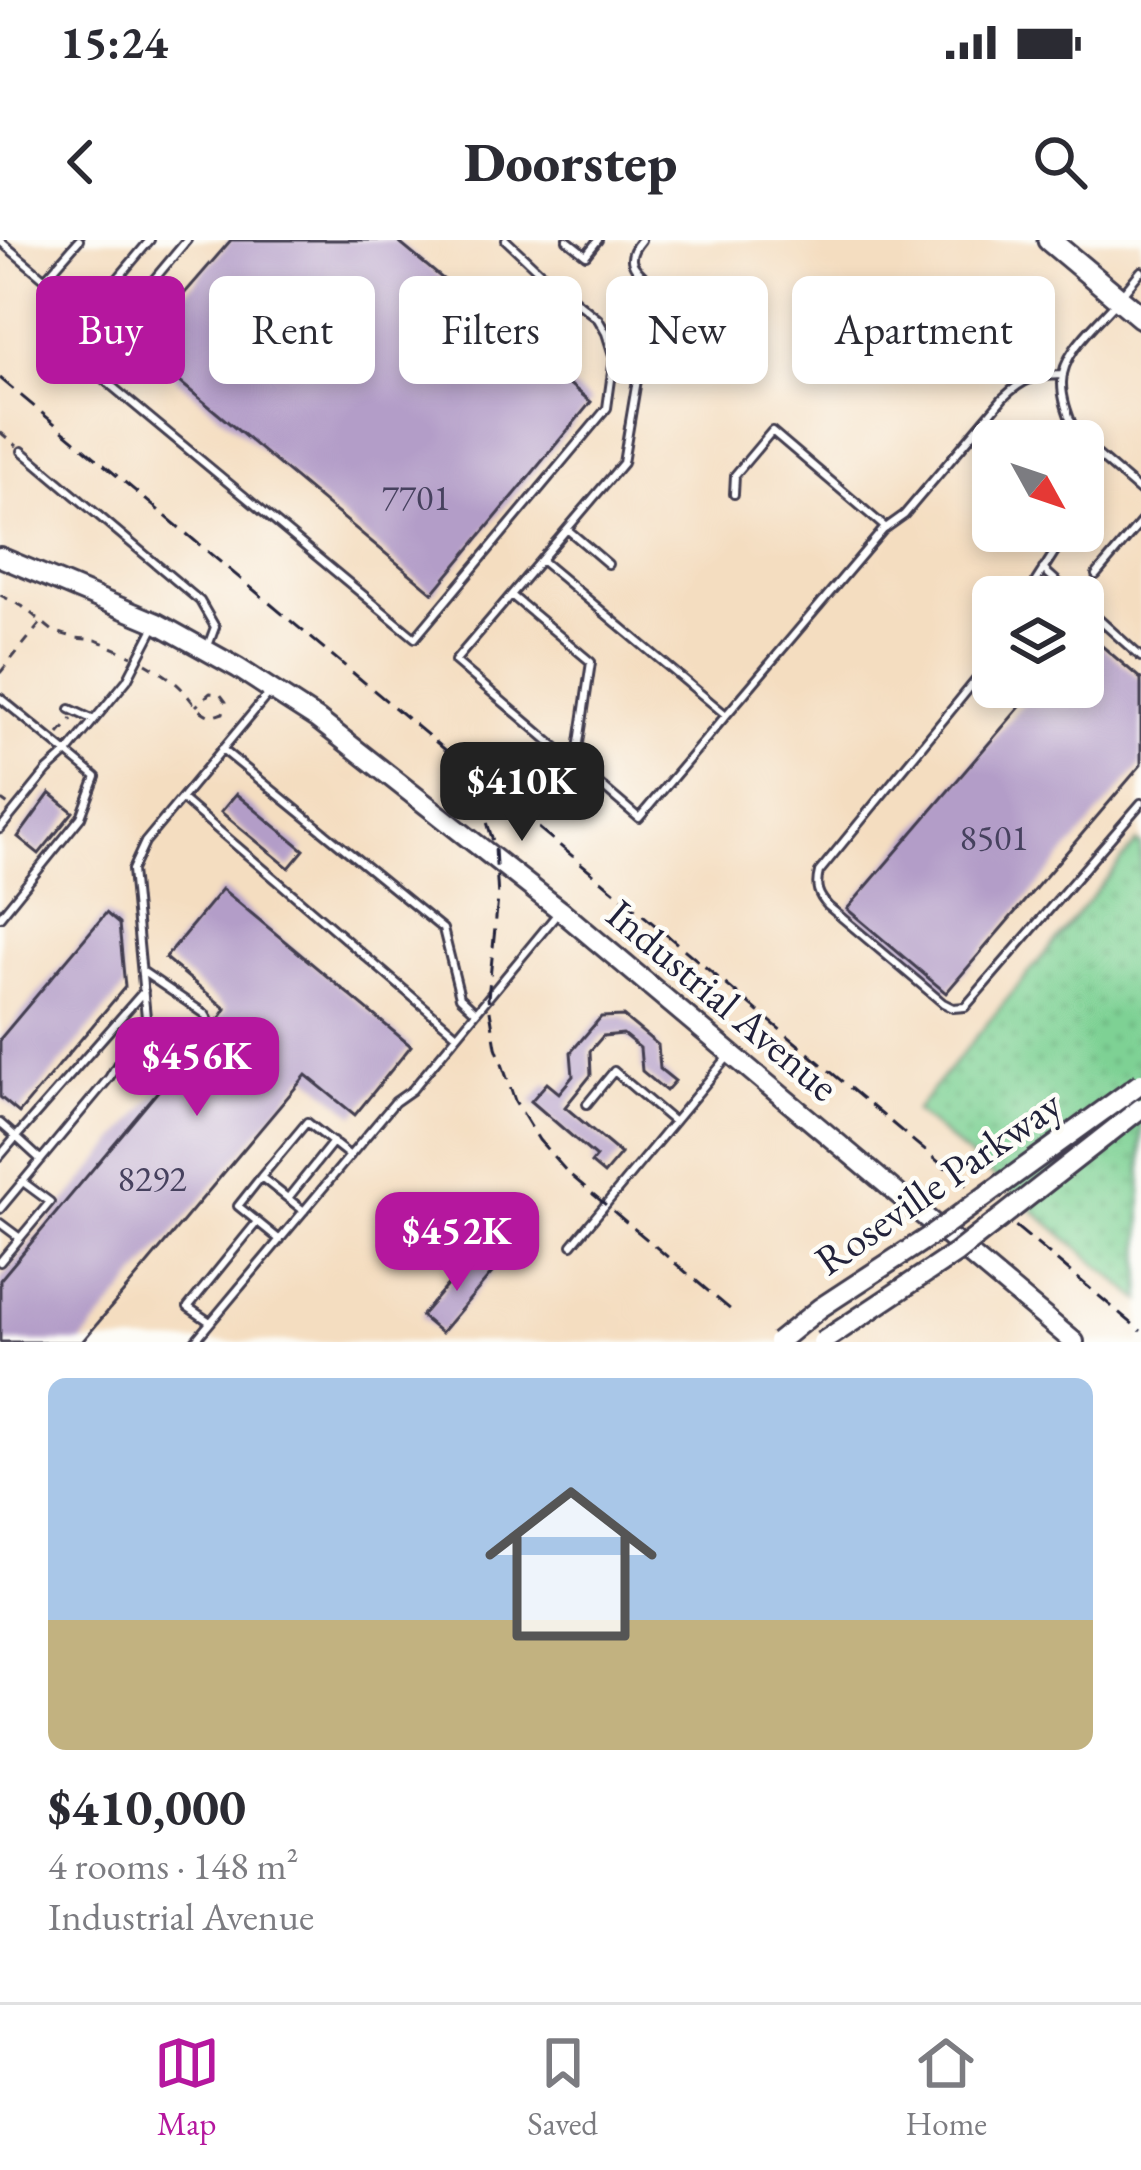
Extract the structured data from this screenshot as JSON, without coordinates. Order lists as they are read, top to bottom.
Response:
{
  "streets": {
    "street": ["Industrial Avenue", "Roseville Parkway"]
  },
  "house_numbers": ["7701", "8501", "8292"],
  "north": "bottom right",
  "page": {
    "status": "15:24",
    "header": "Doorstep",
    "chip": [
      "Buy",
      "Rent",
      "Filters",
      "New",
      "Apartment"
    ],
    "price": ["$410K", "$456K", "$452K"],
    "list": [
      {
        "name": "$410,000",
        "note": "4 rooms · 148 m² · Industrial Avenue"
      }
    ],
    "tabs": ["Map", "Saved", "Home"]
  }
}
